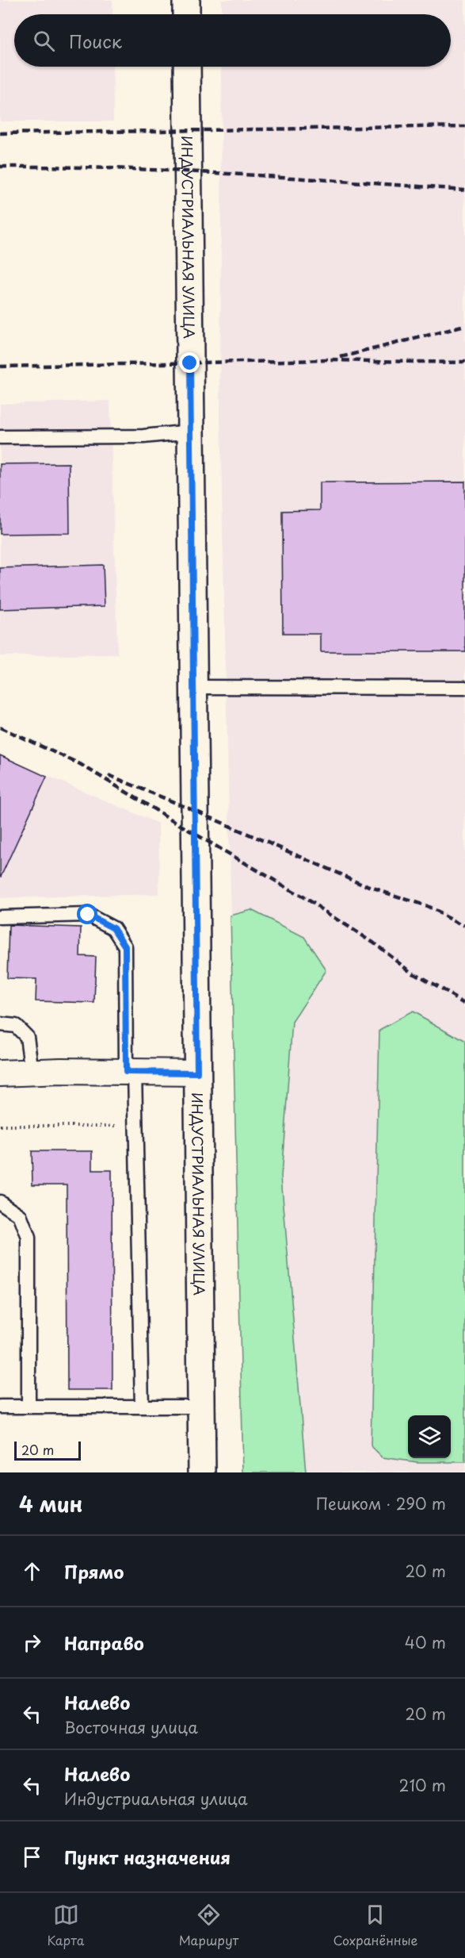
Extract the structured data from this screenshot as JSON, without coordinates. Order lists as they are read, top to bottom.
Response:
{
  "streets": {
    "street": ["ИНДУСТРИАЛЬНАЯ УЛИЦА"]
  },
  "scale_bar": "20 m",
  "page": {
    "search": "Поиск",
    "scale": "20 m",
    "heading": ["4 мин", "Пешком · 290 m"],
    "list": [
      ["Прямо", "20 m"],
      ["Направо", "40 m"],
      ["Налево", "Восточная улица", "20 m"],
      ["Налево", "Индустриальная улица", "210 m"],
      "Пункт назначения"
    ],
    "nav": ["Карта", "Маршрут", "Сохранённые"]
  }
}
